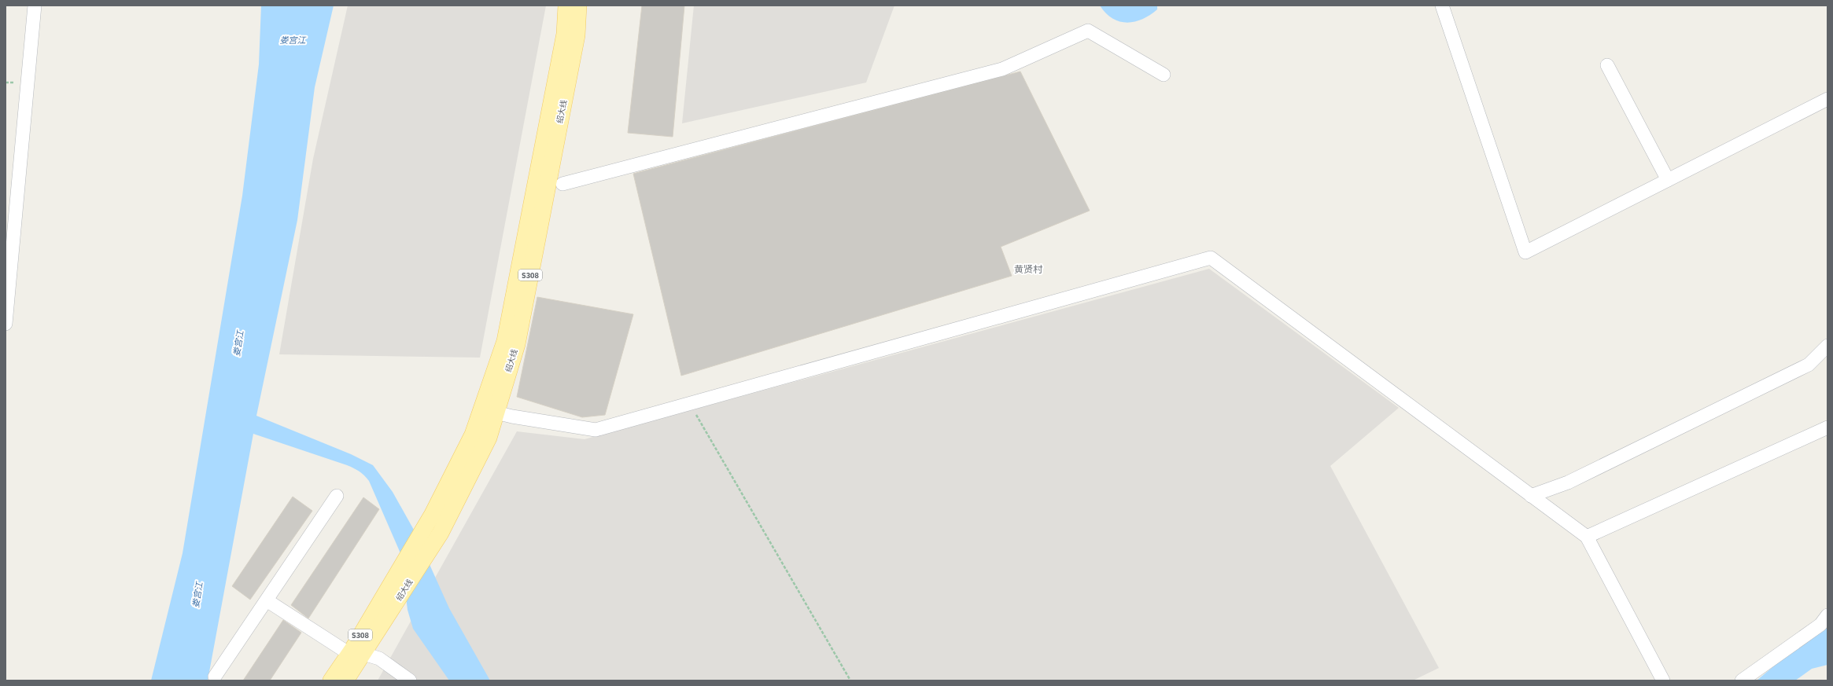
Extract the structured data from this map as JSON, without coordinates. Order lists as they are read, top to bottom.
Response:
{
  "streets": {
    "main road": ["绍大线", "S308"]
  },
  "districts": ["黄贤村"],
  "water": ["娄宫江"]
}
